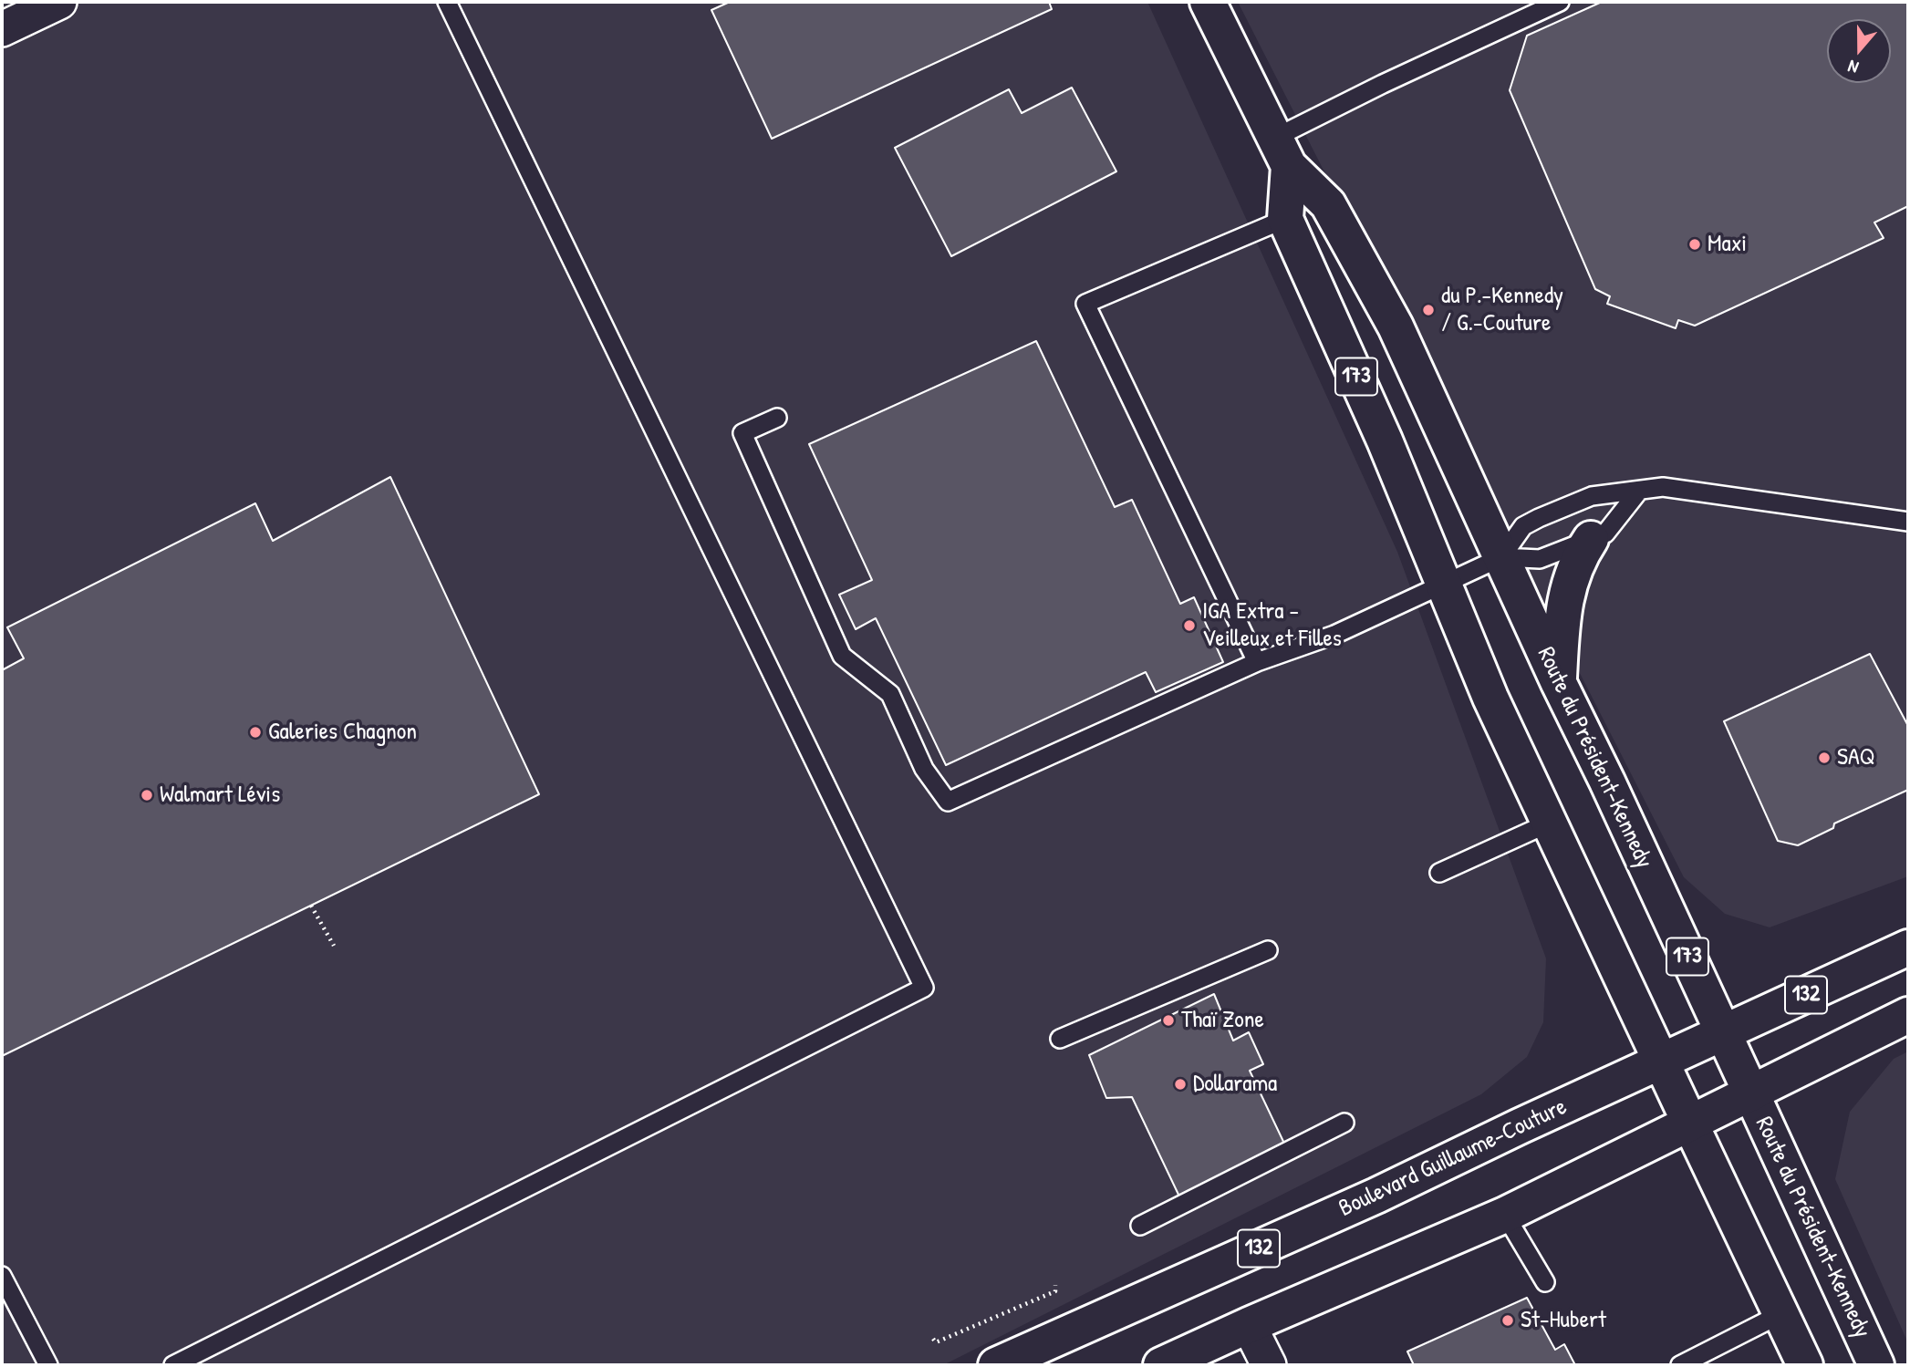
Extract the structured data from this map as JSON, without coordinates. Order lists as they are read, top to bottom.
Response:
{
  "streets": {
    "main road": [
      "173",
      "Route du Président-Kennedy",
      "132",
      "Boulevard Guillaume-Couture"
    ]
  },
  "crossings": [
    ["173", "Route du Président-Kennedy"],
    ["173", "Boulevard Guillaume-Couture"],
    ["Route du Président-Kennedy", "Boulevard Guillaume-Couture"]
  ],
  "places": [
    "Maxi",
    "du P.-Kennedy / G.-Couture",
    "IGA Extra - Veilleux et Filles",
    "Galeries Chagnon",
    "SAQ",
    "Walmart Lévis",
    "Thaï Zone",
    "Dollarama",
    "St-Hubert"
  ],
  "north": "bottom"
}
